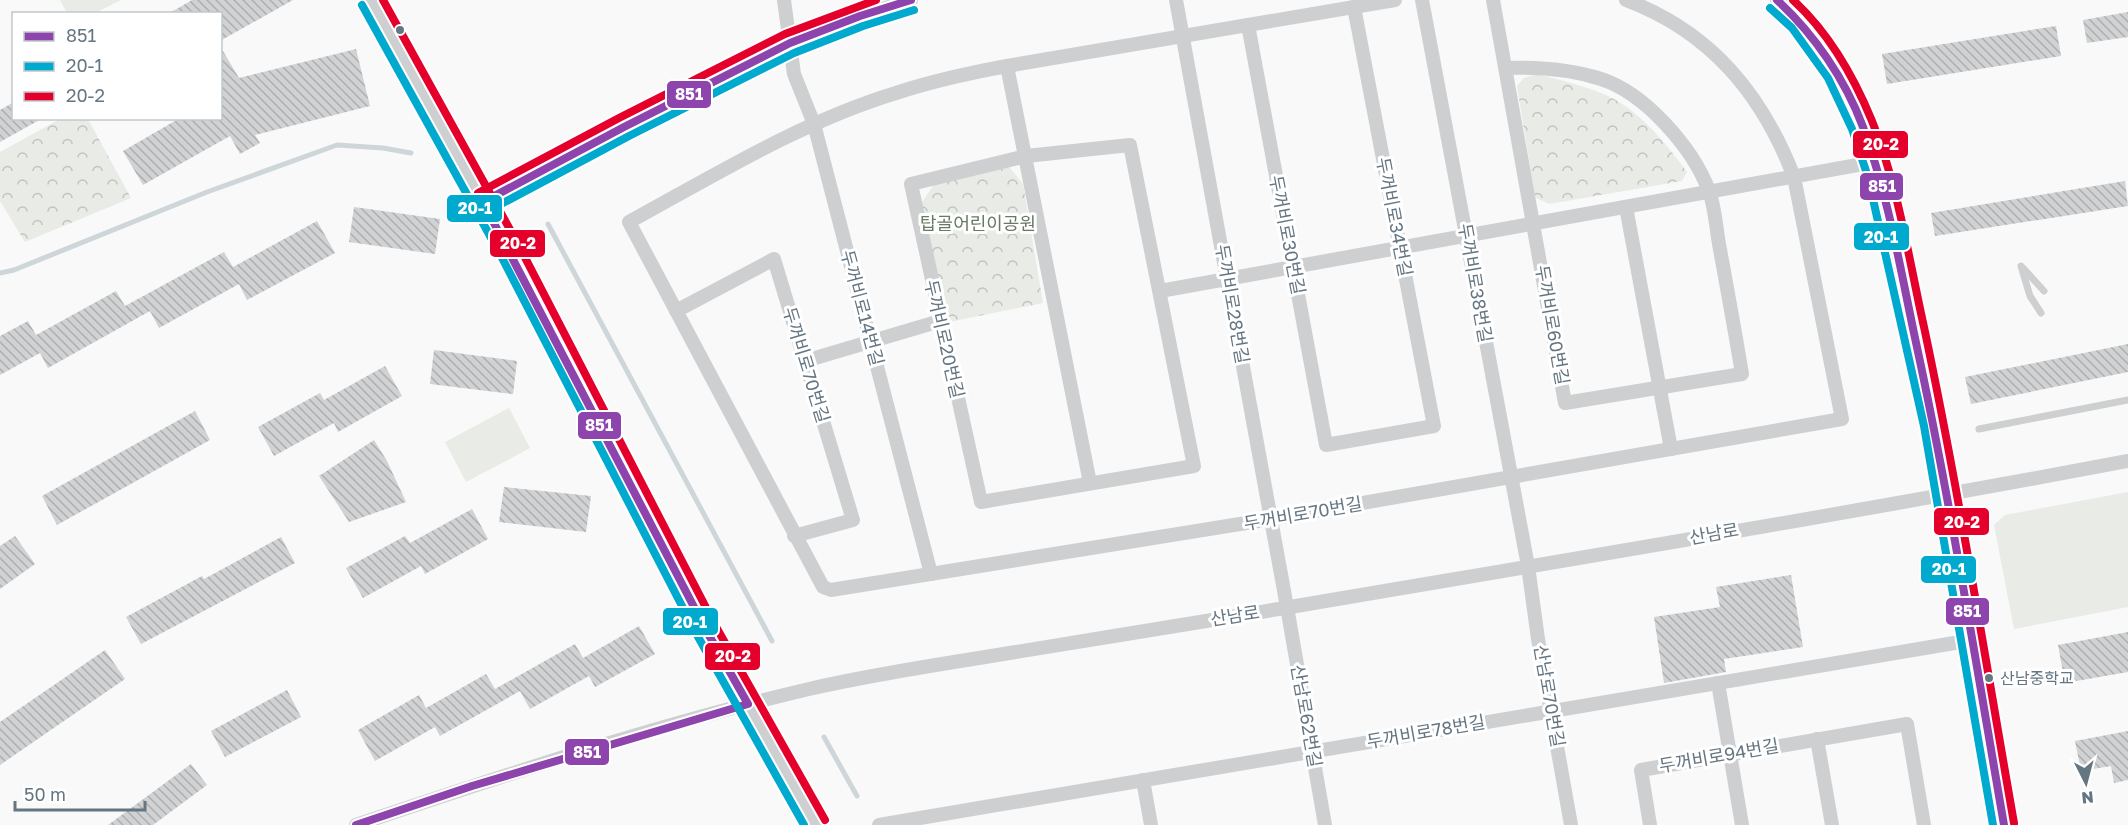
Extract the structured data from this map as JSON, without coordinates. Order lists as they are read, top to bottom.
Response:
{
  "streets": {
    "street": [
      "두꺼비로34번길",
      "두꺼비로30번길",
      "두꺼비로38번길",
      "두꺼비로28번길",
      "두꺼비로14번길",
      "두꺼비로60번길",
      "두꺼비로20번길",
      "두꺼비로70번길",
      "산남로",
      "산남로70번길",
      "산남로62번길",
      "두꺼비로78번길",
      "두꺼비로94번길"
    ]
  },
  "crossings": [
    ["두꺼비로34번길", "두꺼비로30번길"],
    ["두꺼비로38번길", "두꺼비로70번길"],
    ["두꺼비로38번길", "산남로"],
    ["두꺼비로38번길", "산남로70번길"],
    ["두꺼비로28번길", "두꺼비로70번길"],
    ["두꺼비로28번길", "산남로"],
    ["두꺼비로28번길", "산남로62번길"],
    ["두꺼비로14번길", "두꺼비로70번길"],
    ["산남로", "산남로70번길"],
    ["산남로", "산남로62번길"],
    ["산남로70번길", "두꺼비로78번길"],
    ["산남로62번길", "두꺼비로78번길"]
  ],
  "parks": ["탑골어린이공원"],
  "places": ["산남중학교"],
  "lines": ["transit line 851", "transit line 20-2", "transit line 20-1"],
  "legend": ["851", "20-1", "20-2"],
  "scale_bar": "50 m",
  "north": "bottom"
}
